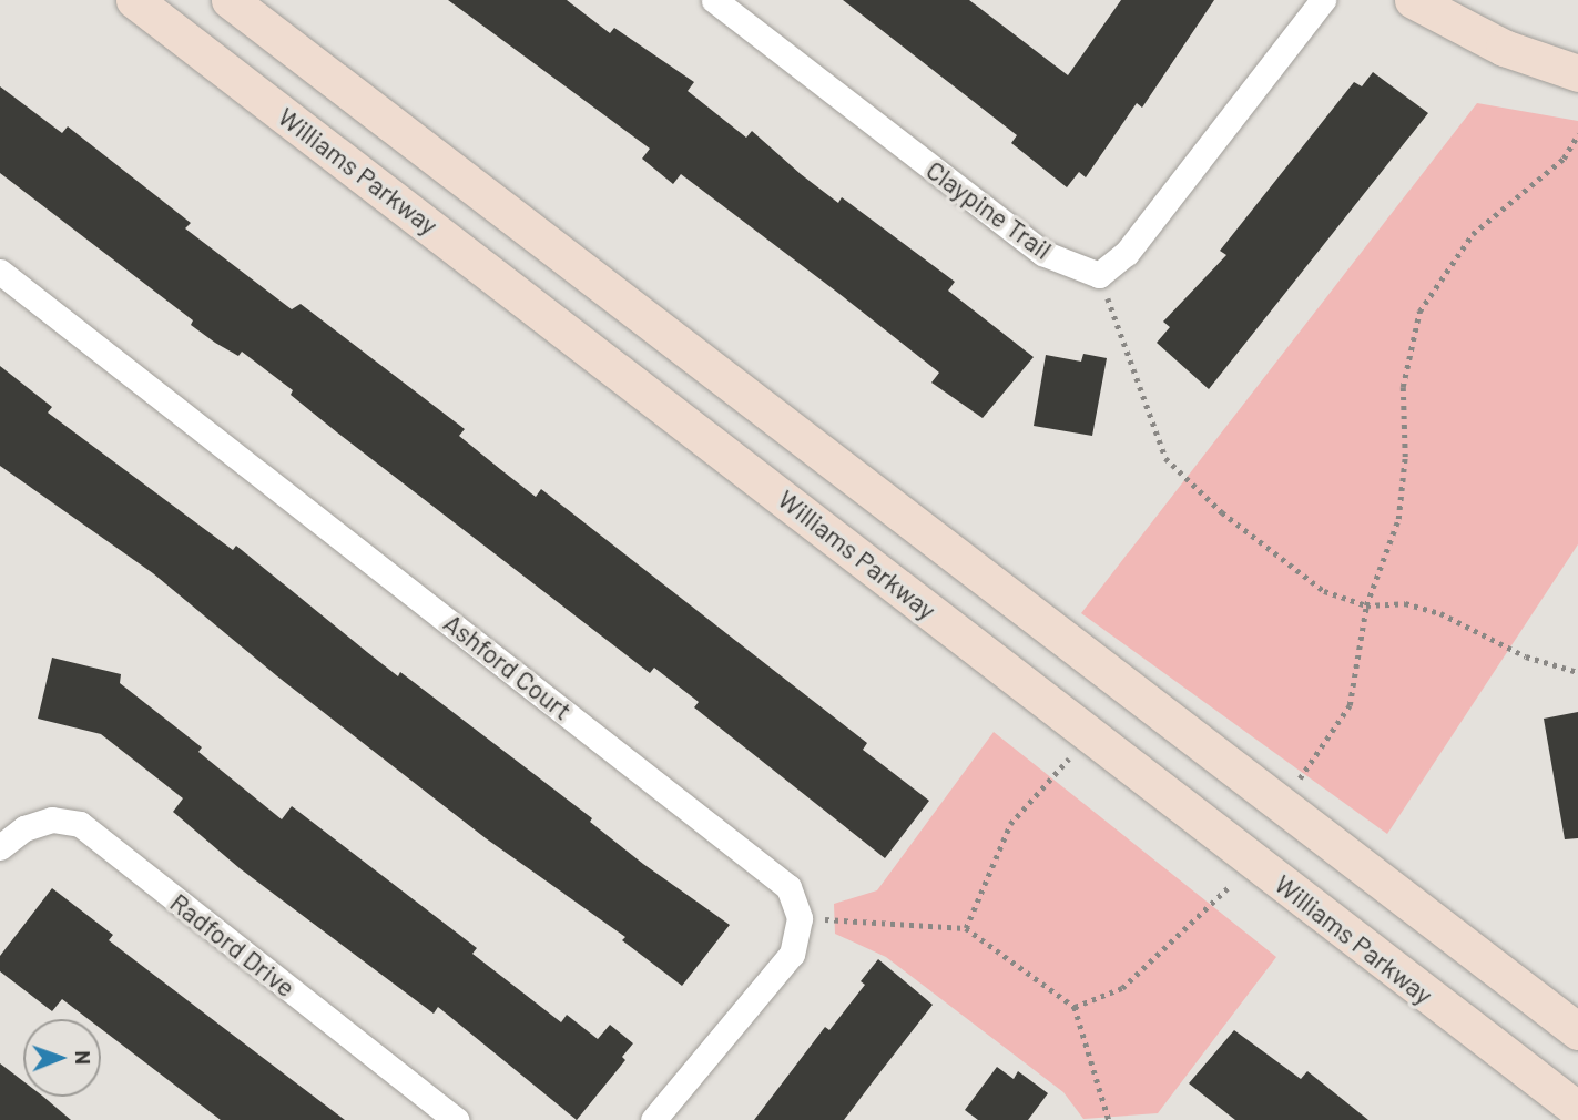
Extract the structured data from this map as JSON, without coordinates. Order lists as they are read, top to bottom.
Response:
{
  "streets": {
    "main road": ["Williams Parkway"],
    "street": ["Claypine Trail", "Ashford Court", "Radford Drive"]
  },
  "north": "right"
}
